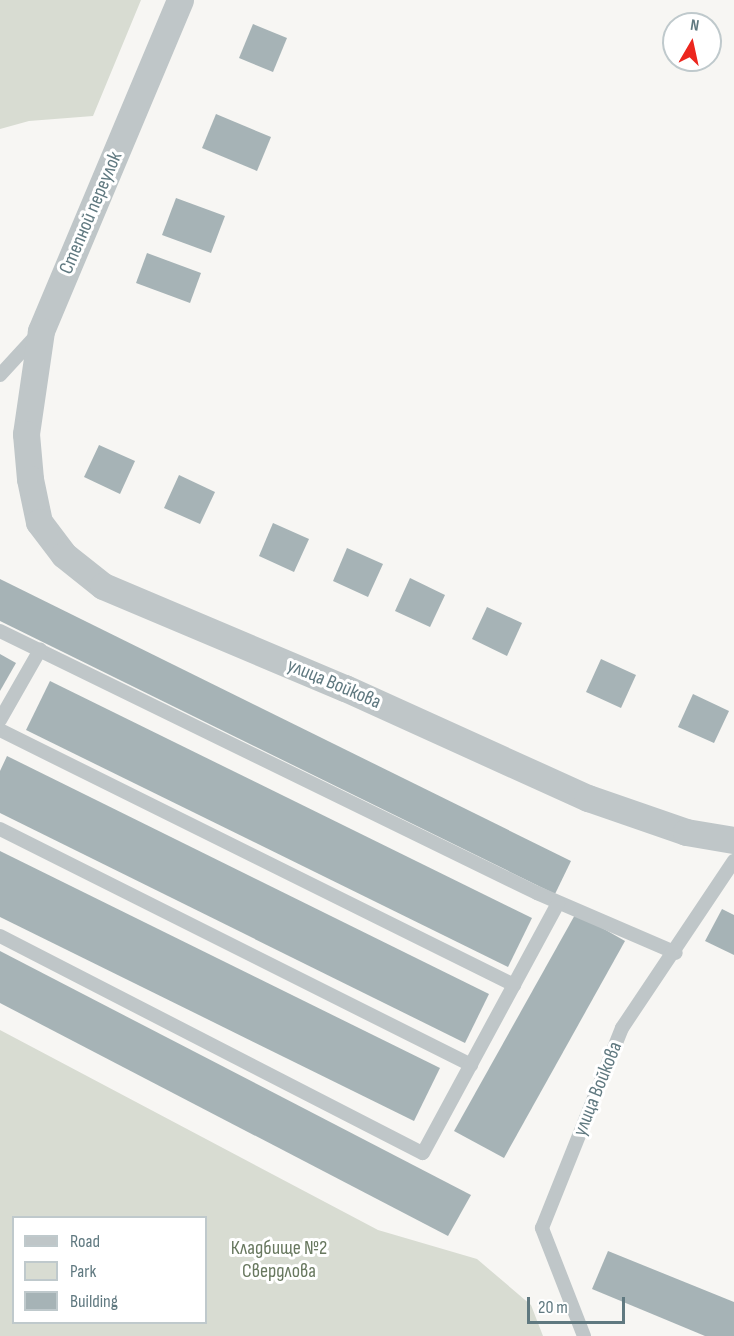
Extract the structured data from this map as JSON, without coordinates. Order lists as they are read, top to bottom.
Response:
{
  "streets": {
    "street": ["Степной переулок", "улица Войкова"]
  },
  "crossings": [
    ["Степной переулок", "улица Войкова"]
  ],
  "parks": ["Кладбище №2 Свердлова"],
  "legend": ["Road", "Park", "Building"],
  "scale_bar": "20 m",
  "north": "top"
}
